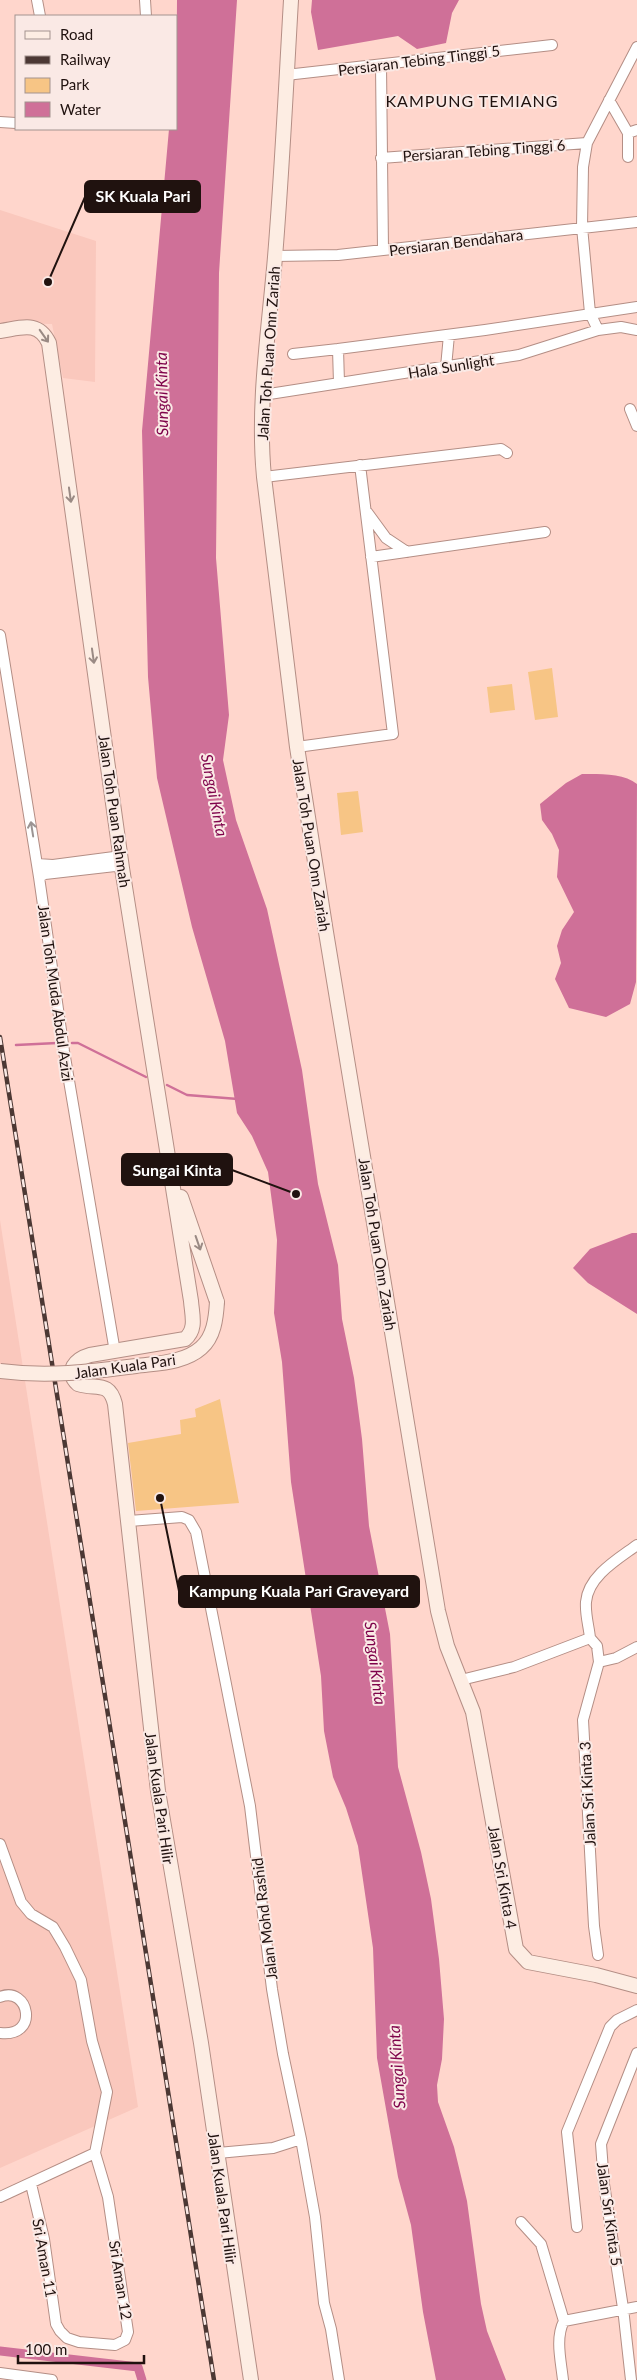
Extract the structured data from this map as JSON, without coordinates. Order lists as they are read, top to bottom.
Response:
{
  "streets": {
    "street": [
      "Persiaran Tebing Tinggi 5",
      "Persiaran Tebing Tinggi 6",
      "Persiaran Bendahara",
      "Jalan Toh Puan Onn Zariah",
      "Hala Sunlight",
      "Jalan Toh Puan Rahmah",
      "Jalan Toh Muda Abdul Azizi",
      "Jalan Kuala Pari",
      "Jalan Sri Kinta 3",
      "Jalan Kuala Pari Hilir",
      "Jalan Sri Kinta 4",
      "Jalan Mohd Rashid",
      "Jalan Sri Kinta 5",
      "Sri Aman 11",
      "Sri Aman 12"
    ]
  },
  "crossings": [
    ["Persiaran Tebing Tinggi 5", "Jalan Toh Puan Onn Zariah"],
    ["Persiaran Bendahara", "Jalan Toh Puan Onn Zariah"],
    ["Jalan Toh Puan Onn Zariah", "Hala Sunlight"],
    ["Jalan Toh Puan Onn Zariah", "Jalan Sri Kinta 4"],
    ["Jalan Toh Puan Rahmah", "Jalan Kuala Pari"],
    ["Jalan Toh Puan Rahmah", "Jalan Kuala Pari Hilir"],
    ["Jalan Toh Muda Abdul Azizi", "Jalan Kuala Pari Hilir"],
    ["Jalan Kuala Pari Hilir", "Jalan Mohd Rashid"],
    ["Sri Aman 11", "Sri Aman 12"]
  ],
  "one_way": ["Jalan Toh Puan Rahmah", "Jalan Kuala Pari"],
  "districts": ["KAMPUNG TEMIANG"],
  "water": ["Sungai Kinta"],
  "places": ["SK Kuala Pari", "Sungai Kinta", "Kampung Kuala Pari Graveyard"],
  "legend": [
    "Road",
    "Railway",
    "Park",
    "Water"
  ],
  "scale_bar": "100 m"
}
